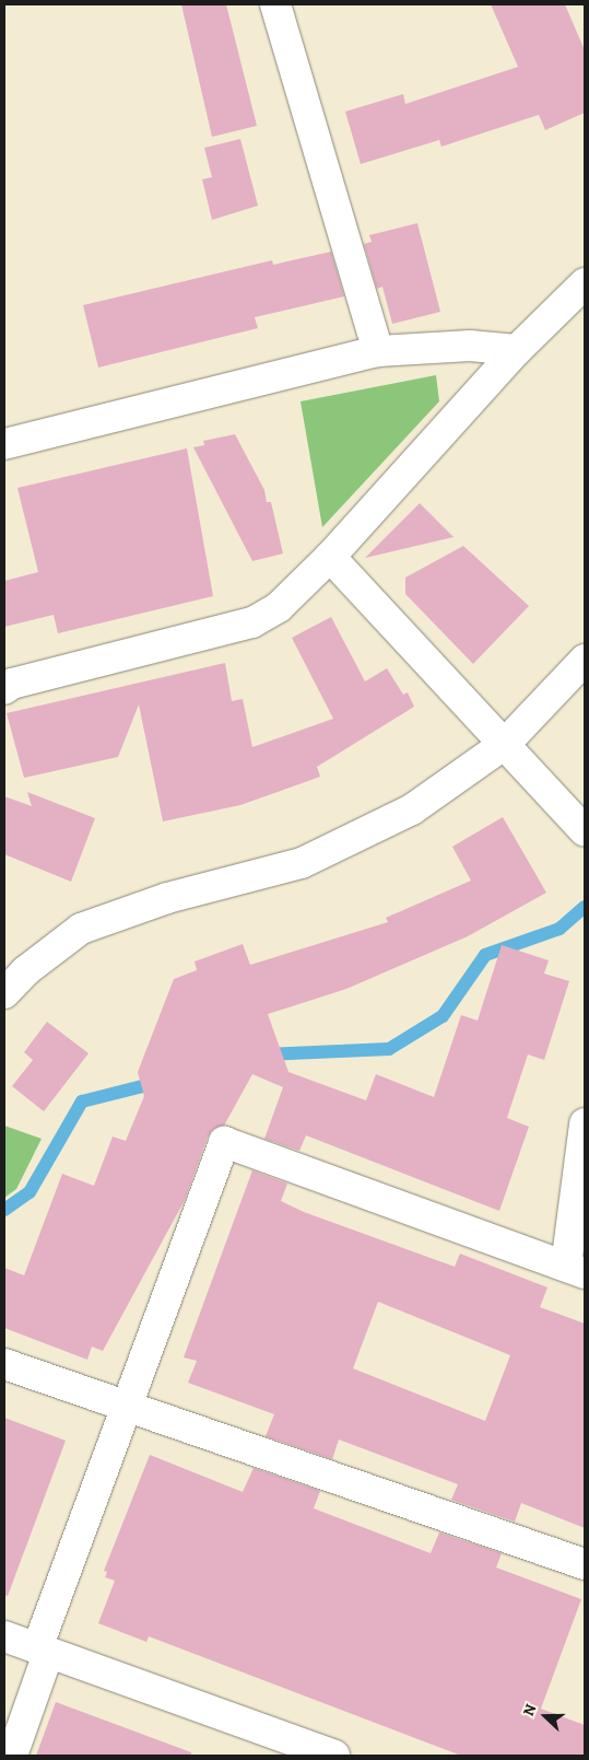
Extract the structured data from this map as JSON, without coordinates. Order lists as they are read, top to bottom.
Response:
{
  "north": "left"
}
